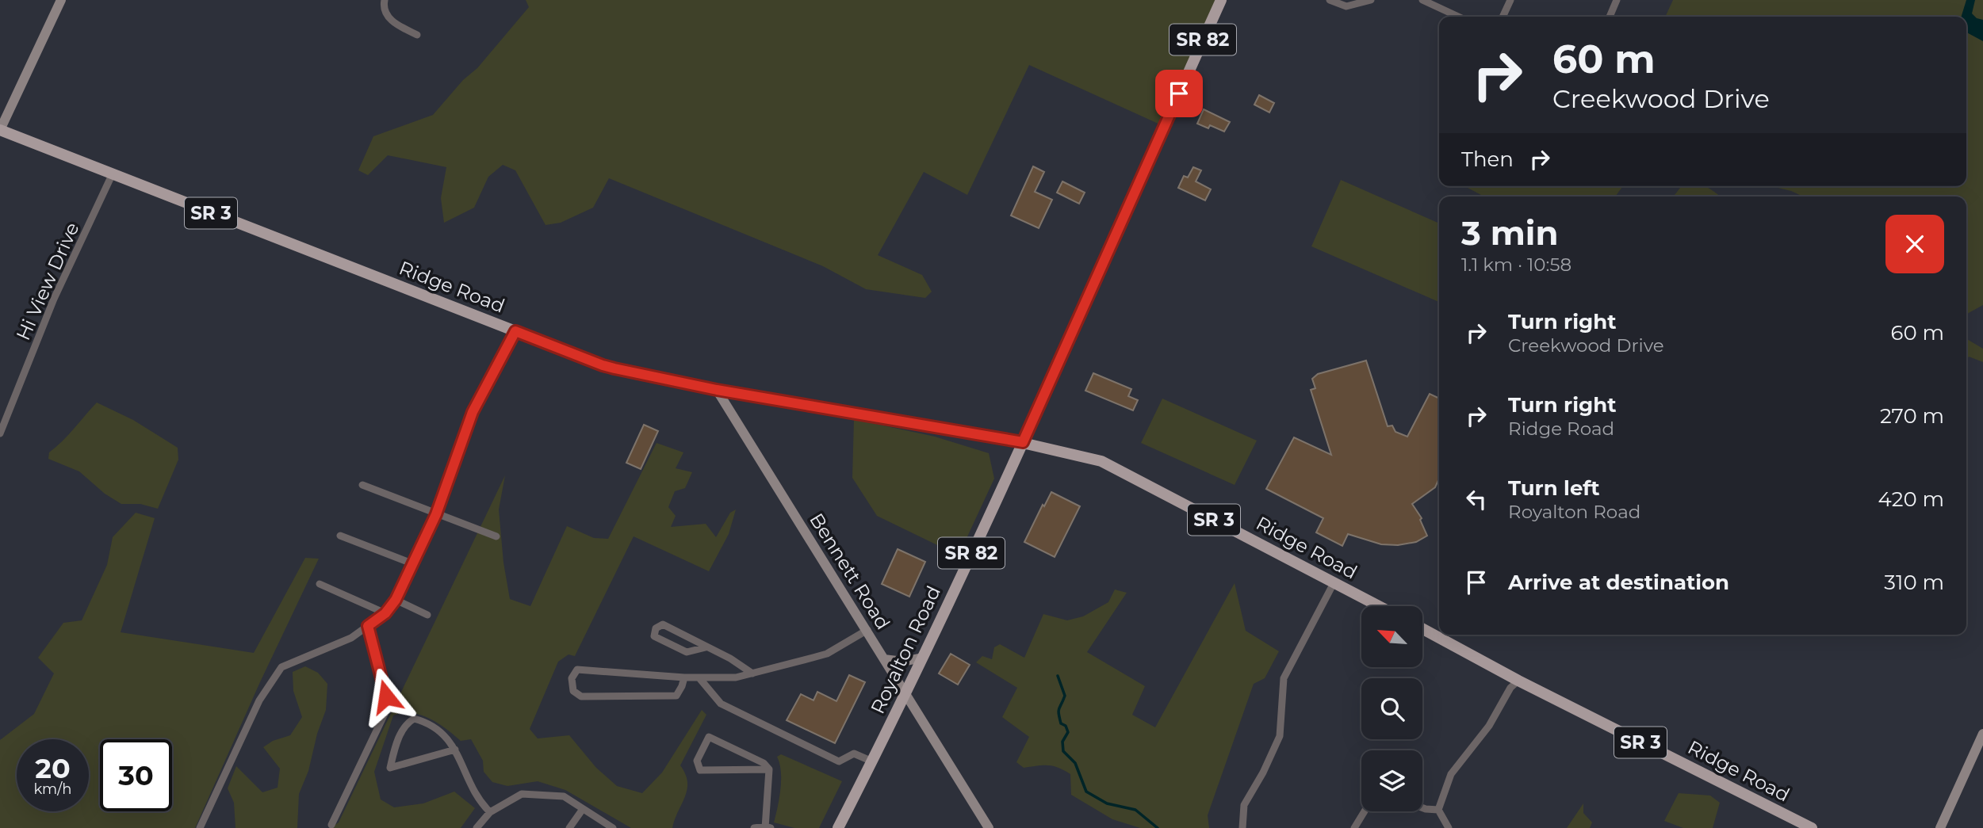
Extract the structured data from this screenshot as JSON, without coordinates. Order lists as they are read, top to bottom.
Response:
{
  "streets": {
    "main road": [
      "SR 82",
      "SR 3",
      "Ridge Road",
      "Royalton Road"
    ],
    "street": ["Hi View Drive", "Bennett Road"]
  },
  "crossings": [
    ["Hi View Drive", "Ridge Road"],
    ["Ridge Road", "Bennett Road"],
    ["Ridge Road", "Royalton Road"],
    ["Bennett Road", "Royalton Road"]
  ],
  "north": "top left",
  "page": {
    "turn": ["60 m", "Creekwood Drive"],
    "then": "Then",
    "heading": ["3 min", "1.1 km · 10:58"],
    "list": [
      {
        "name": "Turn right",
        "note": "Creekwood Drive",
        "value": "60 m"
      },
      {
        "name": "Turn right",
        "note": "Ridge Road",
        "value": "270 m"
      },
      {
        "name": "Turn left",
        "note": "Royalton Road",
        "value": "420 m"
      },
      {
        "name": "Arrive at destination",
        "value": "310 m"
      }
    ],
    "speed": "20 km/h",
    "limit": "30"
  }
}
